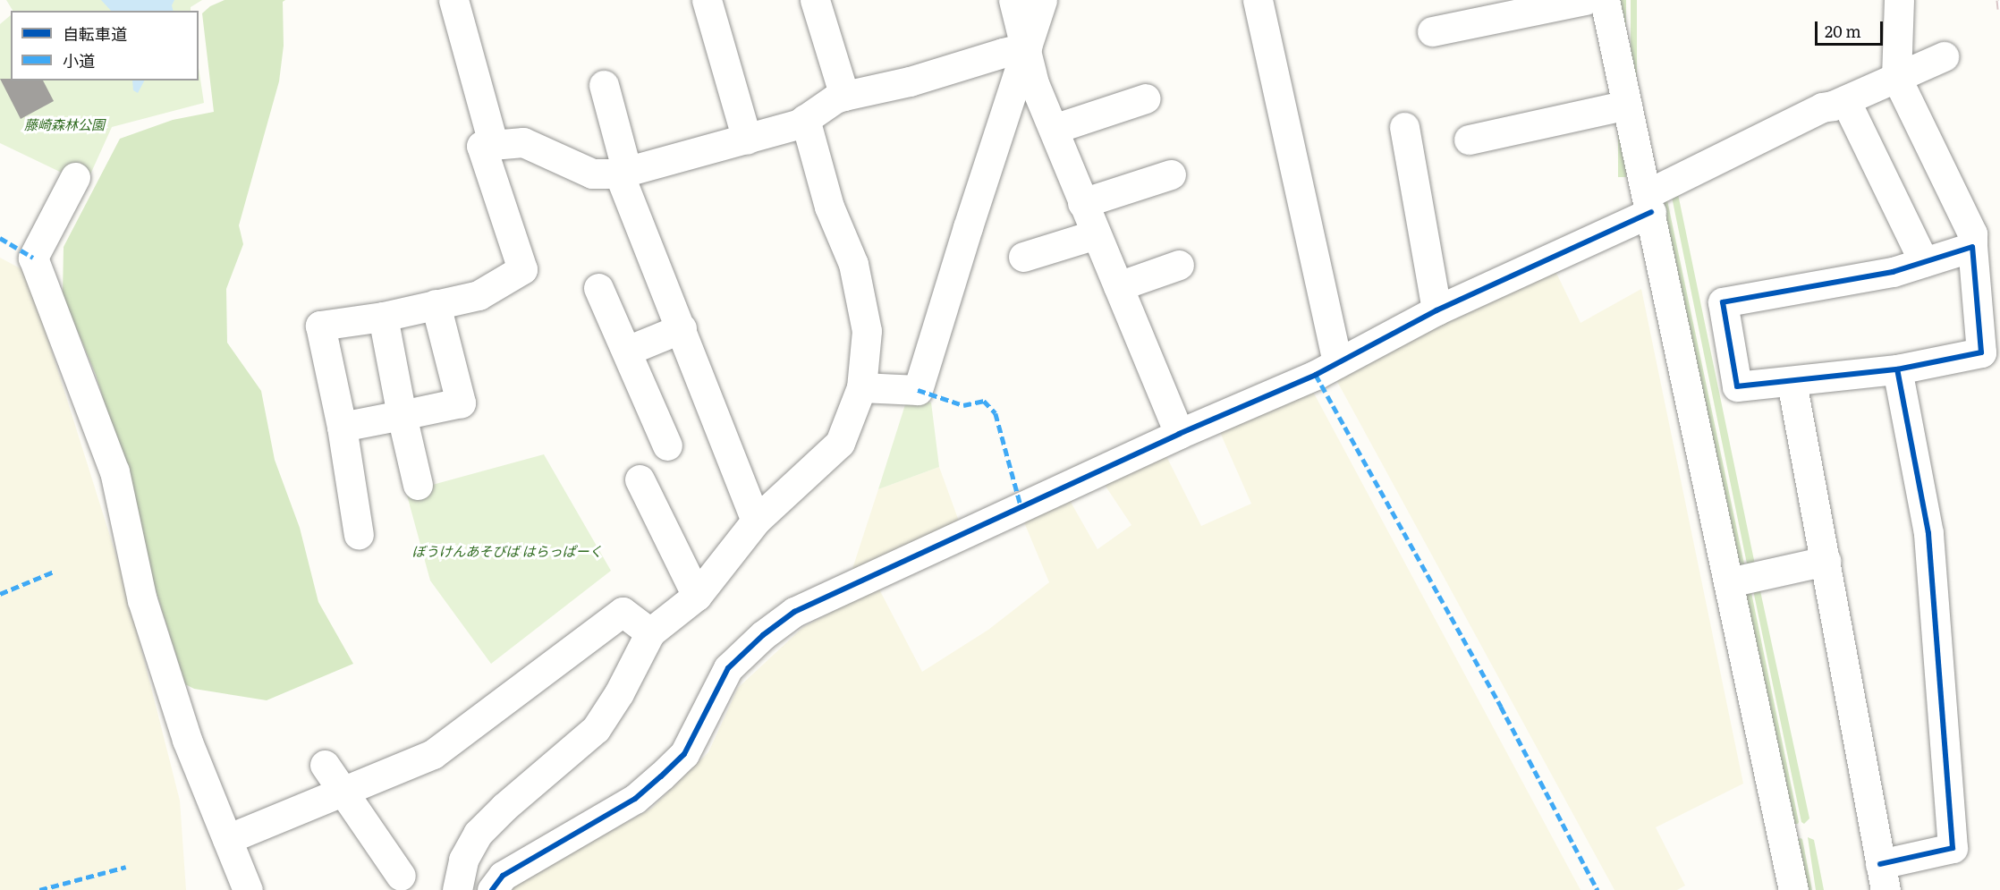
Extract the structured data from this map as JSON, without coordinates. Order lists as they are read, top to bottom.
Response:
{
  "parks": ["藤崎森林公園", "ぼうけんあそびば はらっぱーく"],
  "legend": ["自転車道", "小道"],
  "scale_bar": "20 m"
}
